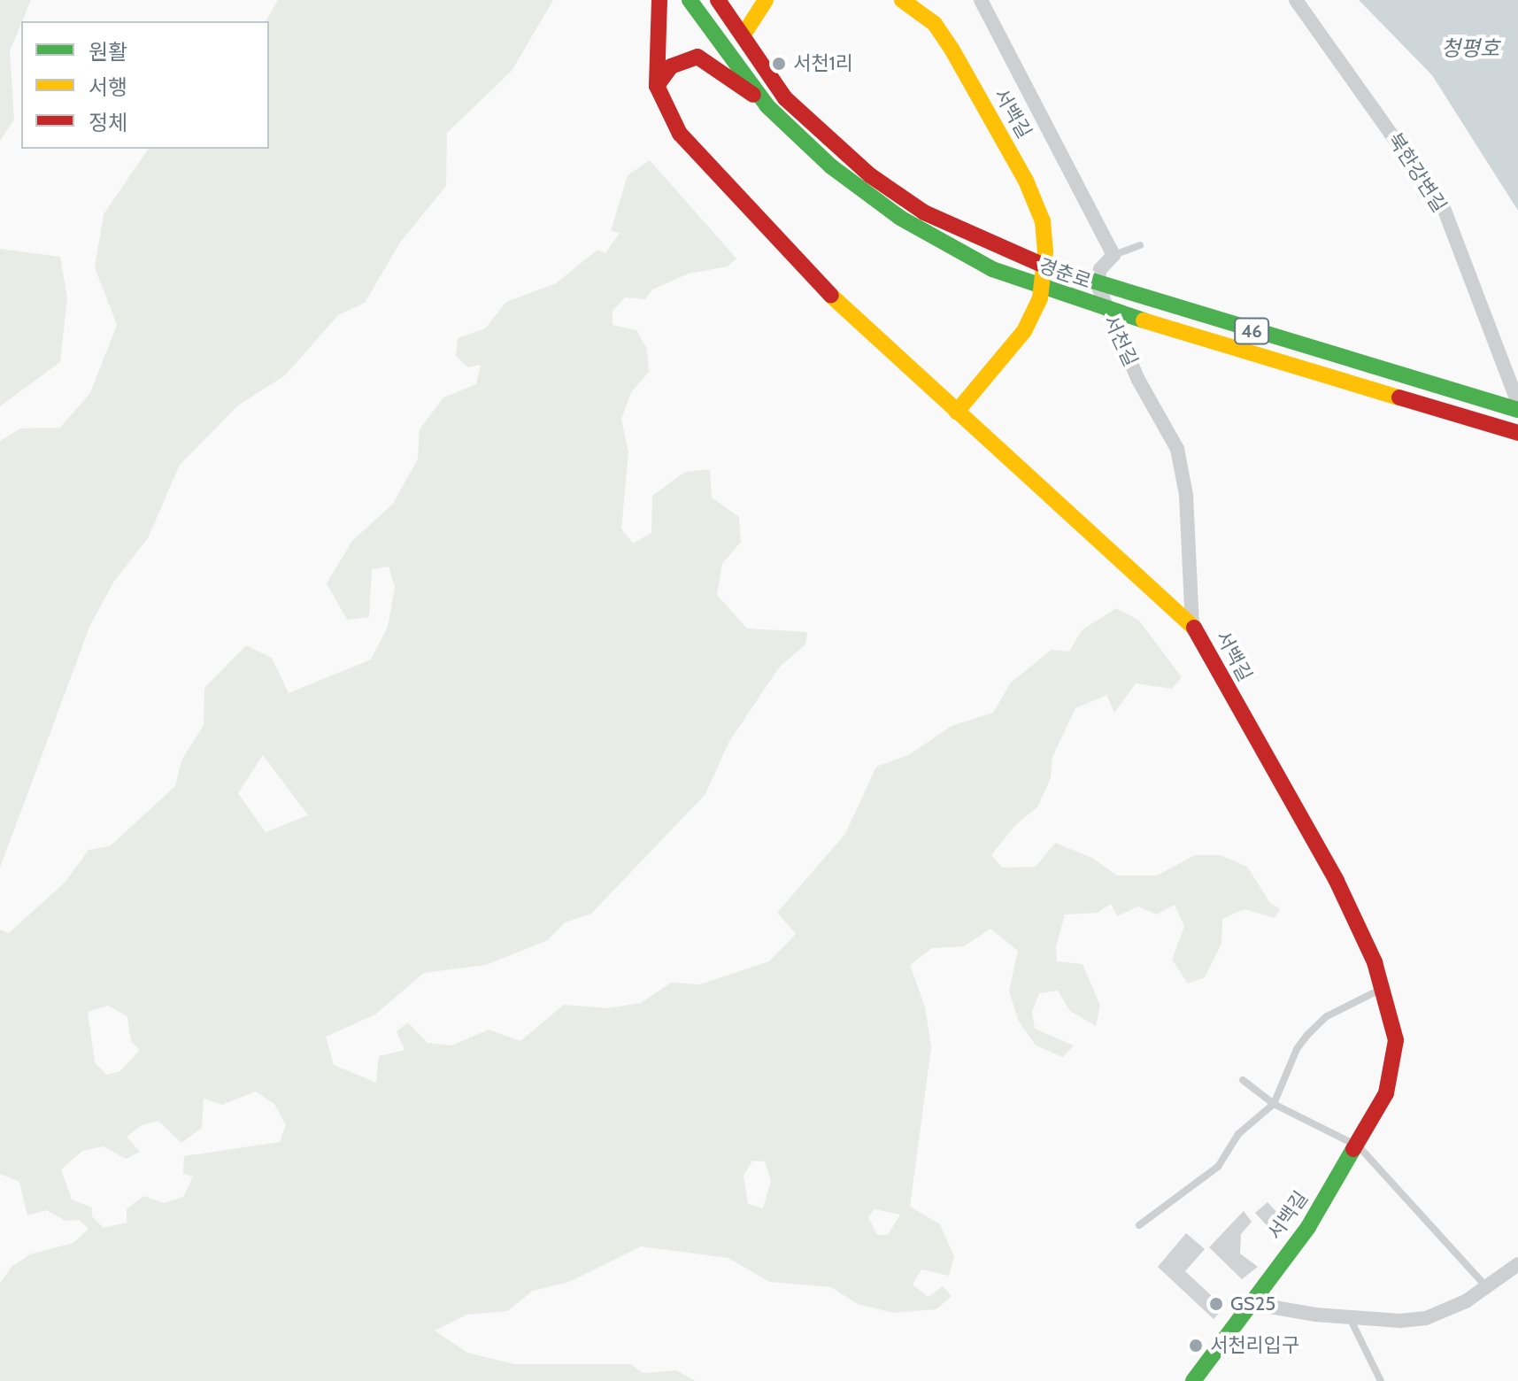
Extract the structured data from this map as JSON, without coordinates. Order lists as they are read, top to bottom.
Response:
{
  "streets": {
    "street": [
      "서백길",
      "북한강변길",
      "경춘로",
      "46",
      "서천길"
    ]
  },
  "crossings": [
    ["서백길", "서천길"]
  ],
  "water": ["청평호"],
  "places": ["서천1리", "GS25", "서천리입구"],
  "legend": ["원활", "서행", "정체"]
}
